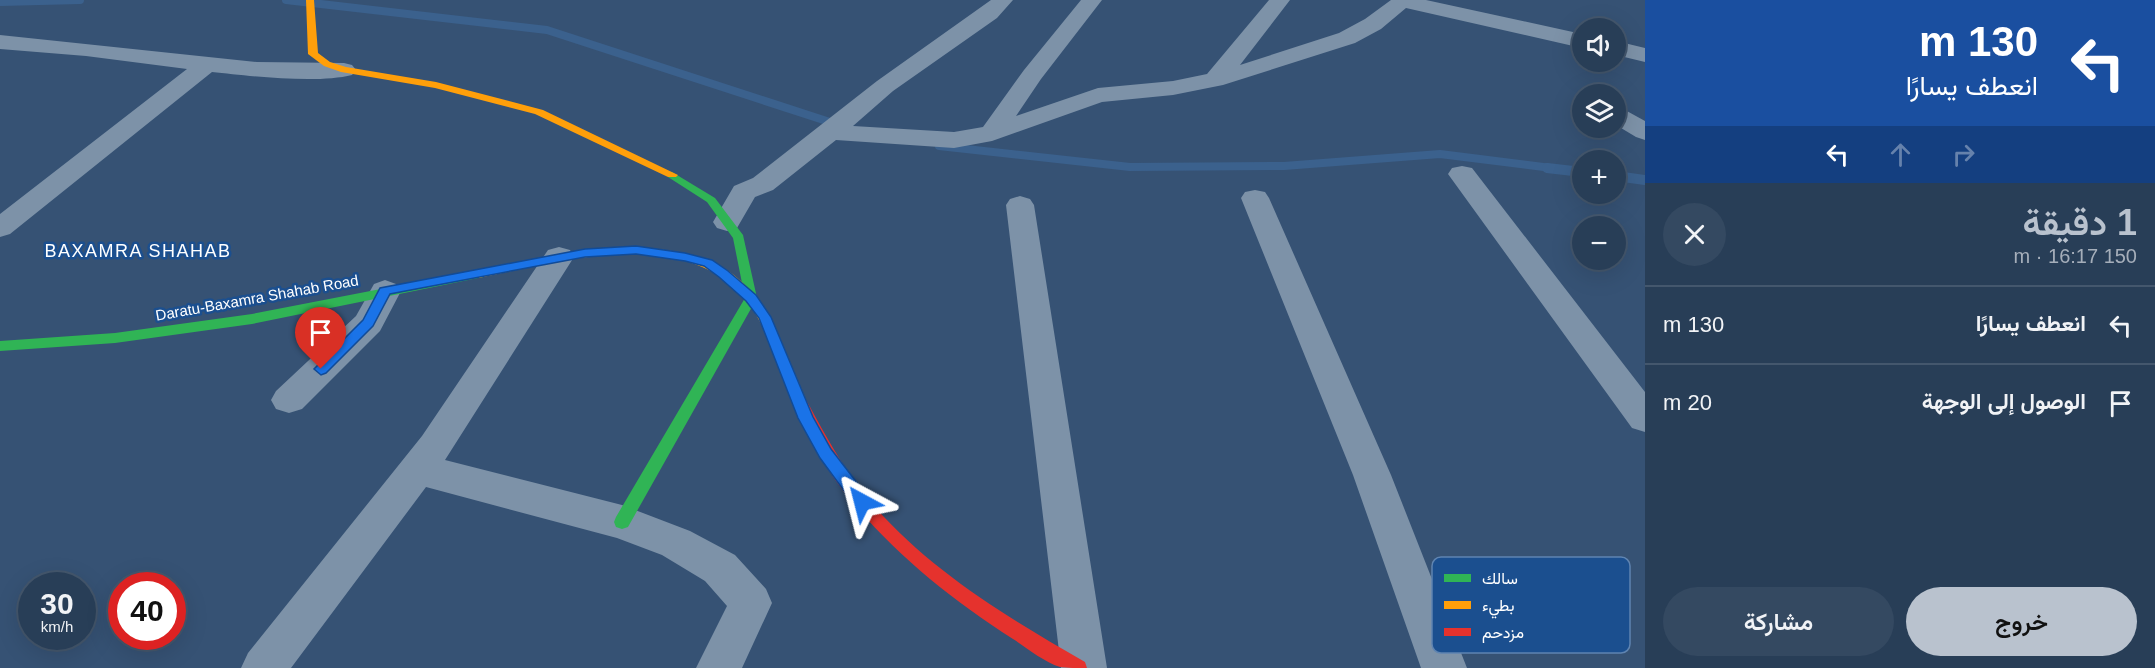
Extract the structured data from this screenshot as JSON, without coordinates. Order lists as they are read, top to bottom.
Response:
{
  "streets": {
    "street": ["Daratu-Baxamra Shahab Road"]
  },
  "districts": ["BAXAMRA SHAHAB"],
  "legend": ["سالك", "بطيء", "مزدحم"],
  "page": {
    "turn": ["130 m", "انعطف يسارًا"],
    "map_buttons": ["+", "−"],
    "heading": ["1 دقيقة", "150 m · 16:17"],
    "list": [
      {
        "name": "انعطف يسارًا",
        "value": "130 m"
      },
      {
        "name": "الوصول إلى الوجهة",
        "value": "20 m"
      }
    ],
    "speed": "30 km/h",
    "limit": "40",
    "buttons": ["خروج", "مشاركة"]
  }
}
